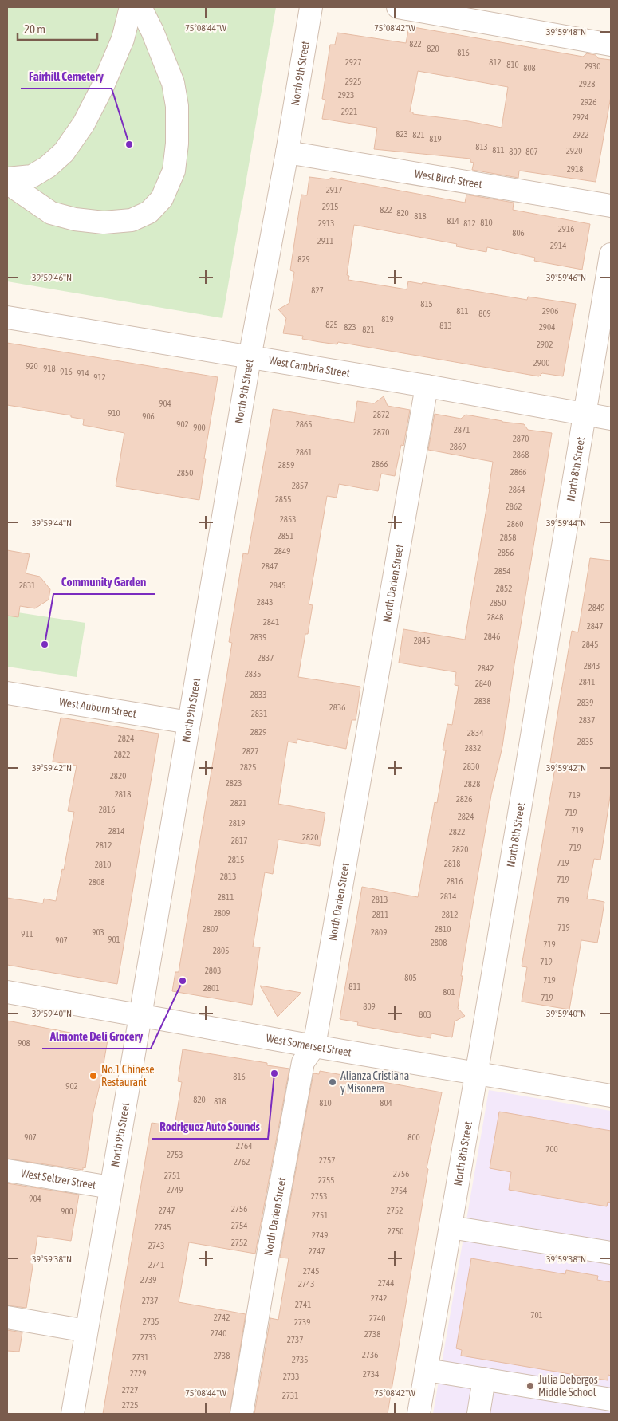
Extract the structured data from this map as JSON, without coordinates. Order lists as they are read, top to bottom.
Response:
{
  "streets": {
    "street": [
      "North 9th Street",
      "West Birch Street",
      "West Cambria Street",
      "North 8th Street",
      "North Darien Street",
      "West Auburn Street",
      "West Somerset Street",
      "West Seltzer Street"
    ]
  },
  "crossings": [
    ["North 9th Street", "West Birch Street"],
    ["North 9th Street", "West Cambria Street"],
    ["North 9th Street", "West Auburn Street"],
    ["North 9th Street", "West Somerset Street"],
    ["North 9th Street", "West Seltzer Street"],
    ["West Cambria Street", "North 8th Street"],
    ["West Cambria Street", "North Darien Street"],
    ["North 8th Street", "West Somerset Street"],
    ["North Darien Street", "West Somerset Street"]
  ],
  "places": [
    "Fairhill Cemetery",
    "Community Garden",
    "Almonte Deli Grocery",
    "Rodriguez Auto Sounds",
    "No.1 Chinese Restaurant",
    "Alianza Cristiana y Misonera",
    "Julia Debergos Middle School"
  ],
  "house_numbers": [
    "822",
    "820",
    "816",
    "2927",
    "812",
    "810",
    "2930",
    "808",
    "2925",
    "2928",
    "2923",
    "2926",
    "2921",
    "2924",
    "823",
    "821",
    "2922",
    "819",
    "813",
    "811",
    "2920",
    "809",
    "807",
    "2918",
    "2917",
    "2915",
    "822",
    "820",
    "818",
    "814",
    "810",
    "2913",
    "812",
    "2916",
    "806",
    "2911",
    "2914",
    "829",
    "827",
    "815",
    "811",
    "2906",
    "809",
    "819",
    "825",
    "813",
    "823",
    "2904",
    "821",
    "2902",
    "2900",
    "920",
    "918",
    "916",
    "914",
    "912",
    "904",
    "910",
    "2872",
    "906",
    "902",
    "2865",
    "900",
    "2871",
    "2870",
    "2870",
    "2869",
    "2861",
    "2868",
    "2866",
    "2859",
    "2866",
    "2850",
    "2857",
    "2864",
    "2855",
    "2862",
    "2853",
    "2860",
    "2851",
    "2858",
    "2849",
    "2856",
    "2847",
    "2854",
    "2831",
    "2845",
    "2852",
    "2843",
    "2850",
    "2849",
    "2848",
    "2841",
    "2847",
    "2846",
    "2839",
    "2845",
    "2845",
    "2837",
    "2843",
    "2842",
    "2835",
    "2841",
    "2840",
    "2833",
    "2838",
    "2839",
    "2836",
    "2831",
    "2837",
    "2829",
    "2834",
    "2824",
    "2835",
    "2832",
    "2827",
    "2822",
    "2830",
    "2825",
    "2820",
    "2823",
    "2828",
    "2818",
    "719",
    "2826",
    "2821",
    "2816",
    "719",
    "2824",
    "2819",
    "719",
    "2814",
    "2822",
    "2820",
    "2817",
    "2812",
    "719",
    "2820",
    "2815",
    "719",
    "2818",
    "2810",
    "2813",
    "719",
    "2816",
    "2808",
    "2814",
    "2811",
    "2813",
    "719",
    "2809",
    "2811",
    "2812",
    "719",
    "2807",
    "2810",
    "903",
    "2809",
    "911",
    "901",
    "907",
    "2808",
    "719",
    "2805",
    "719",
    "2803",
    "805",
    "719",
    "811",
    "2801",
    "801",
    "719",
    "809",
    "803",
    "908",
    "816",
    "902",
    "820",
    "818",
    "810",
    "804",
    "907",
    "800",
    "2764",
    "700",
    "2753",
    "2757",
    "2762",
    "2756",
    "2751",
    "2755",
    "2749",
    "2754",
    "2753",
    "904",
    "2756",
    "2747",
    "2752",
    "900",
    "2751",
    "2754",
    "2745",
    "2750",
    "2749",
    "2752",
    "2743",
    "2747",
    "2741",
    "2745",
    "2739",
    "2744",
    "2743",
    "2742",
    "2737",
    "2741",
    "701",
    "2742",
    "2740",
    "2735",
    "2739",
    "2740",
    "2738",
    "2733",
    "2737",
    "2736",
    "2738",
    "2731",
    "2735",
    "2729",
    "2734",
    "2733",
    "2727",
    "2731",
    "2725"
  ],
  "scale_bar": "20 m",
  "coordinates": [
    "75°08'44\"W",
    "75°08'42\"W",
    "39°59'48\"N",
    "39°59'46\"N",
    "39°59'44\"N",
    "39°59'42\"N",
    "39°59'40\"N",
    "39°59'38\"N"
  ]
}
